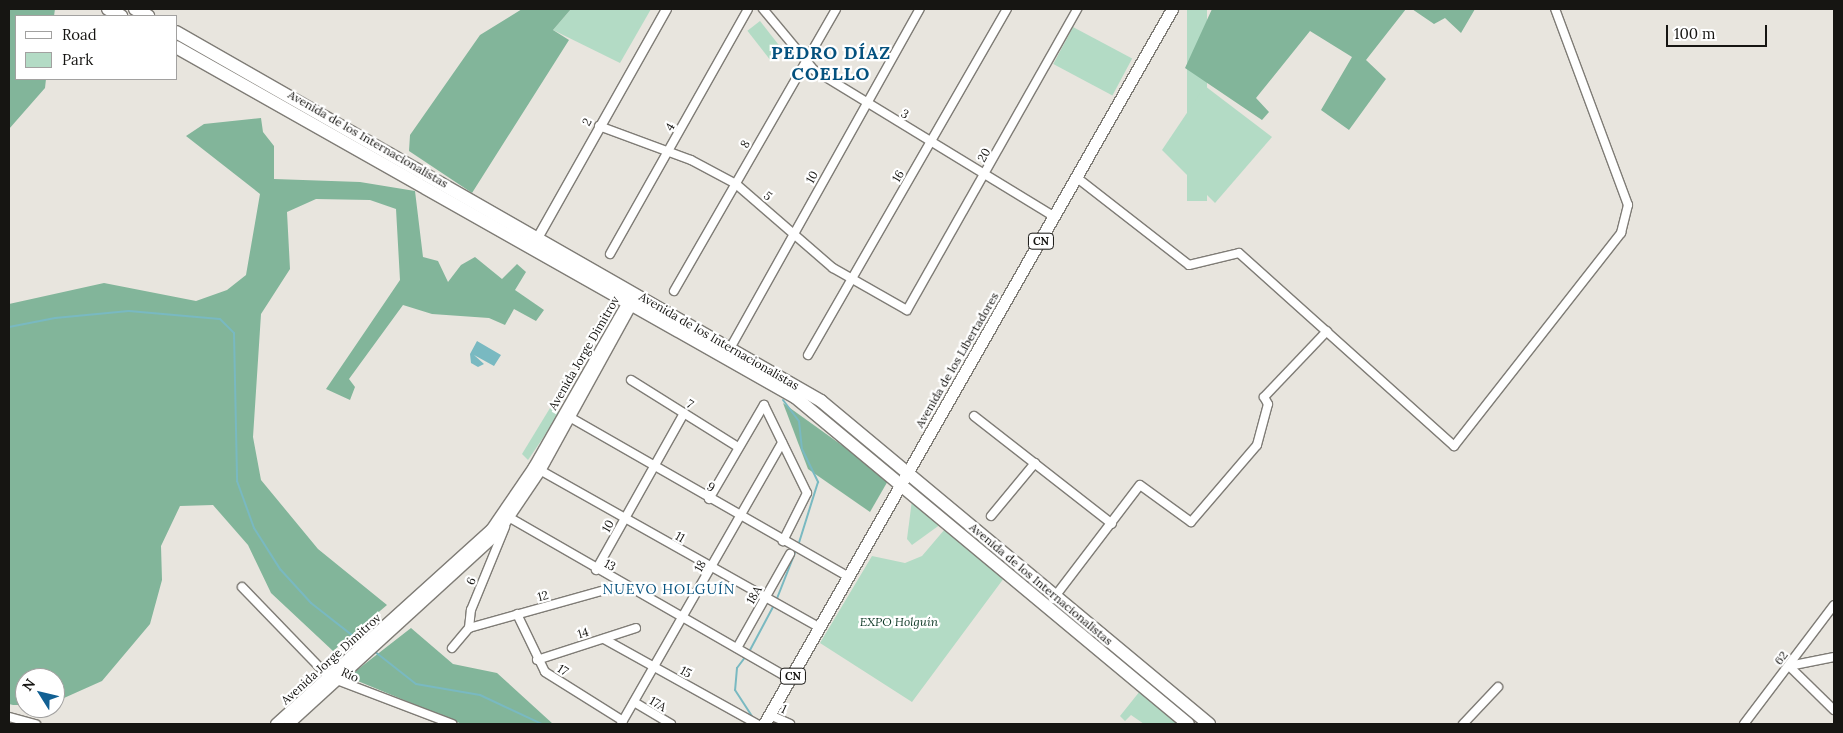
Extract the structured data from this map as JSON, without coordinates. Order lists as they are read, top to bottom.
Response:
{
  "streets": {
    "highway": ["Avenida de los Internacionalistas"],
    "main road": ["CN", "Avenida Jorge Dimitrov", "Avenida de los Libertadores"],
    "street": [
      "3",
      "2",
      "4",
      "8",
      "20",
      "16",
      "10",
      "5",
      "7",
      "9",
      "11",
      "13",
      "18",
      "6",
      "18A",
      "12",
      "14",
      "62",
      "17",
      "15",
      "Río",
      "17A",
      "1"
    ]
  },
  "crossings": [
    ["3", "8"],
    ["3", "20"],
    ["3", "16"],
    ["3", "10"],
    ["3", "Avenida de los Libertadores"],
    ["2", "Avenida de los Internacionalistas"],
    ["2", "5"],
    ["4", "5"],
    ["Avenida de los Internacionalistas", "10"],
    ["Avenida de los Internacionalistas", "Avenida Jorge Dimitrov"],
    ["Avenida de los Internacionalistas", "Avenida de los Libertadores"],
    ["8", "5"],
    ["20", "5"],
    ["16", "5"],
    ["10", "5"],
    ["10", "7"],
    ["10", "9"],
    ["10", "11"],
    ["10", "13"],
    ["Avenida Jorge Dimitrov", "9"],
    ["Avenida Jorge Dimitrov", "11"],
    ["Avenida Jorge Dimitrov", "13"],
    ["Avenida Jorge Dimitrov", "6"],
    ["Avenida Jorge Dimitrov", "Río"],
    ["Avenida de los Libertadores", "9"],
    ["Avenida de los Libertadores", "1"],
    ["9", "18"],
    ["11", "18"],
    ["11", "18A"],
    ["13", "18"],
    ["13", "6"],
    ["13", "18A"],
    ["13", "12"],
    ["18", "17"],
    ["18", "15"],
    ["18", "17A"],
    ["6", "12"],
    ["12", "17"],
    ["14", "17"],
    ["14", "15"]
  ],
  "districts": ["PEDRO DÍAZ COELLO", "NUEVO HOLGUÍN"],
  "parks": ["EXPO Holguín"],
  "legend": ["Road", "Park"],
  "scale_bar": "100 m",
  "north": "top left"
}
